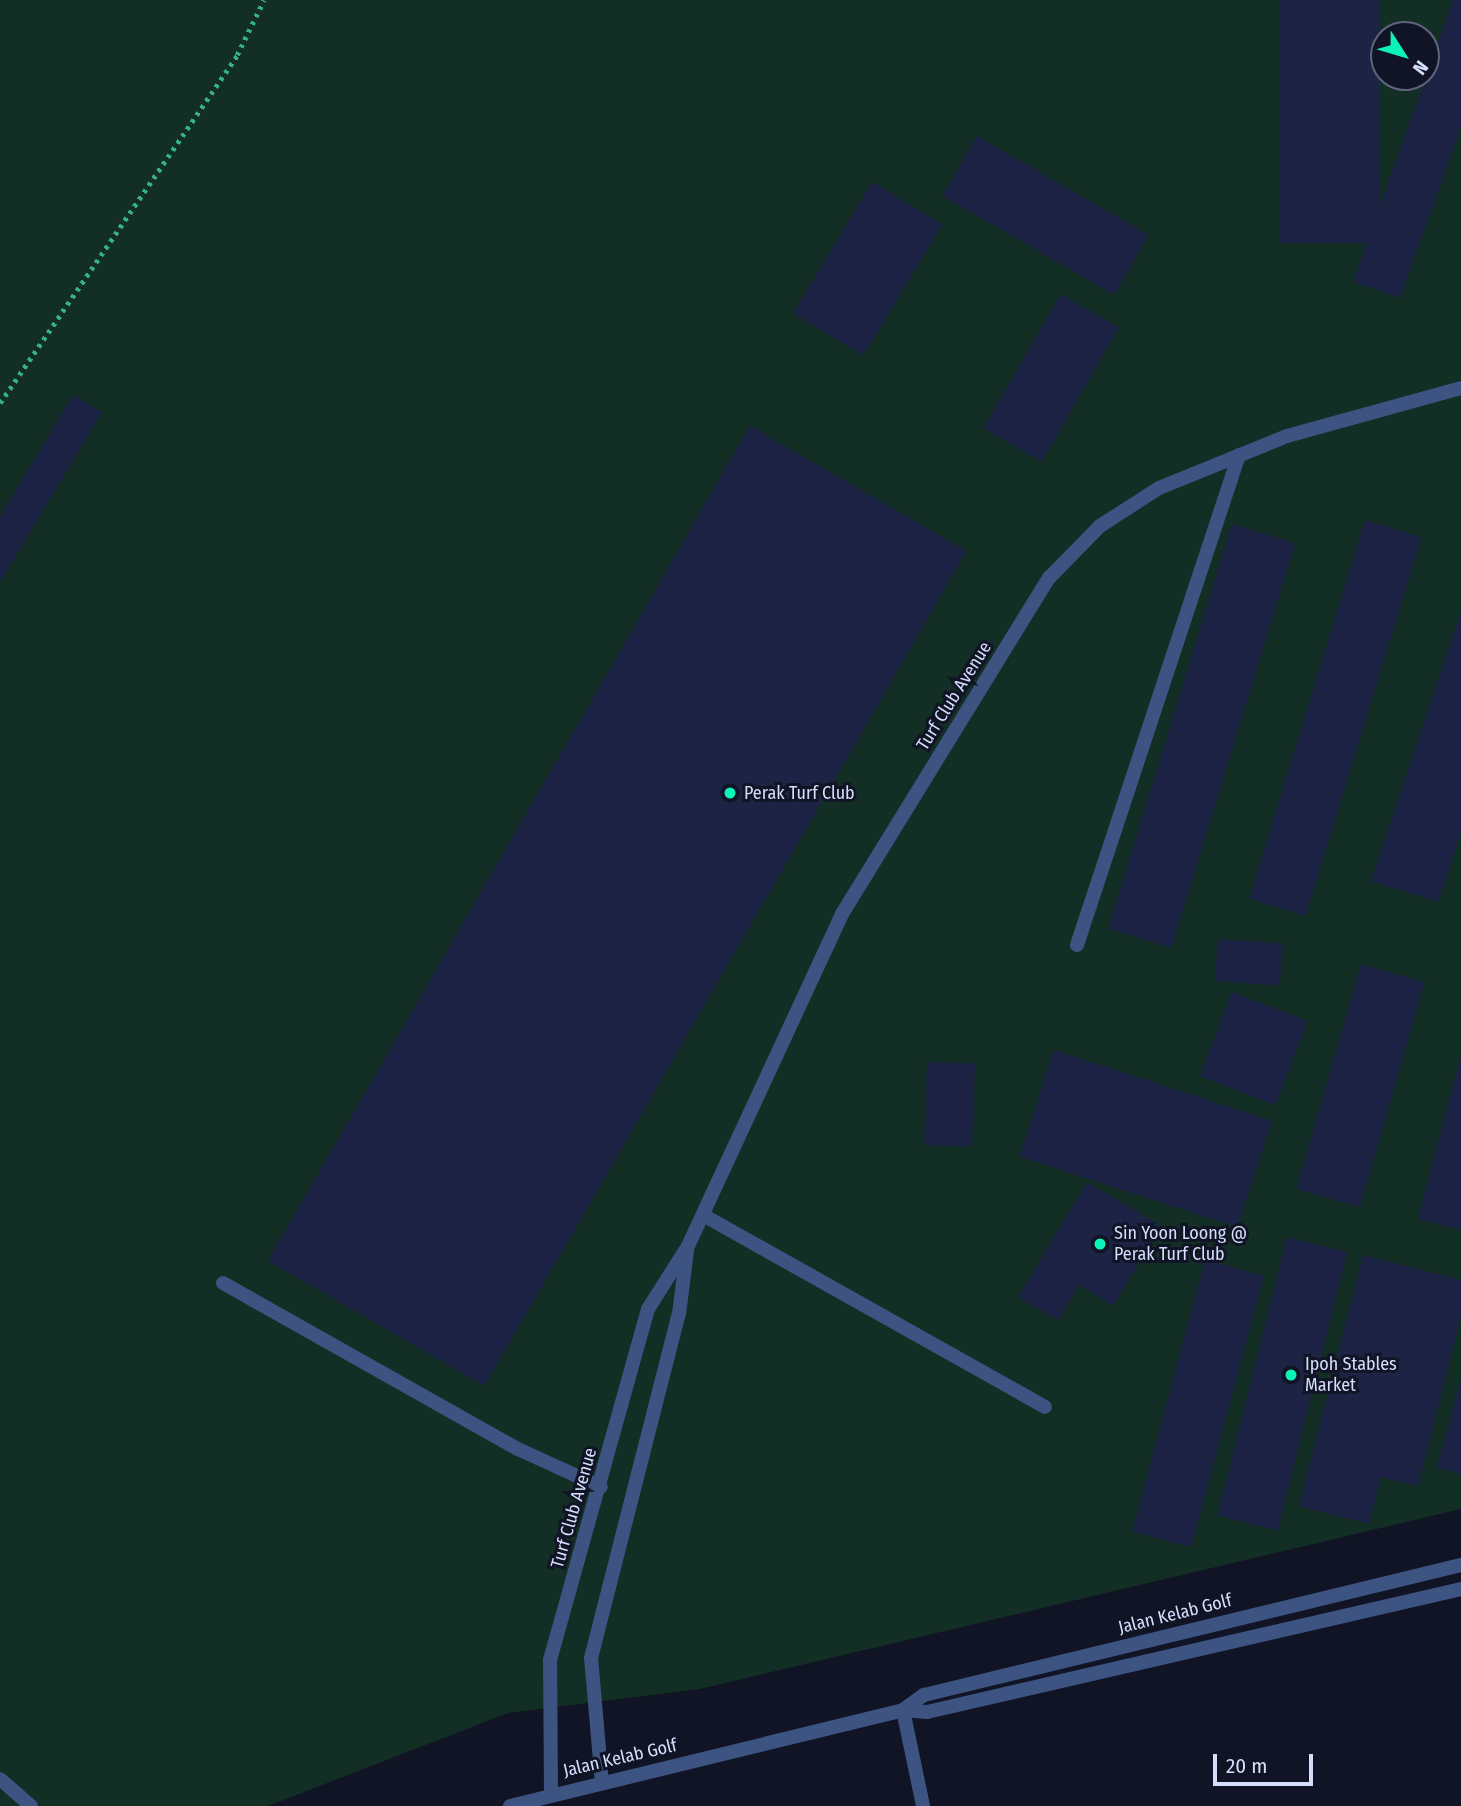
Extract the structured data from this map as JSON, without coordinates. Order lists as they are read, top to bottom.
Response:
{
  "streets": {
    "street": ["Turf Club Avenue", "Jalan Kelab Golf"]
  },
  "crossings": [
    ["Turf Club Avenue", "Jalan Kelab Golf"]
  ],
  "places": ["Perak Turf Club", "Sin Yoon Loong @ Perak Turf Club", "Ipoh Stables Market"],
  "scale_bar": "20 m",
  "north": "bottom right"
}
